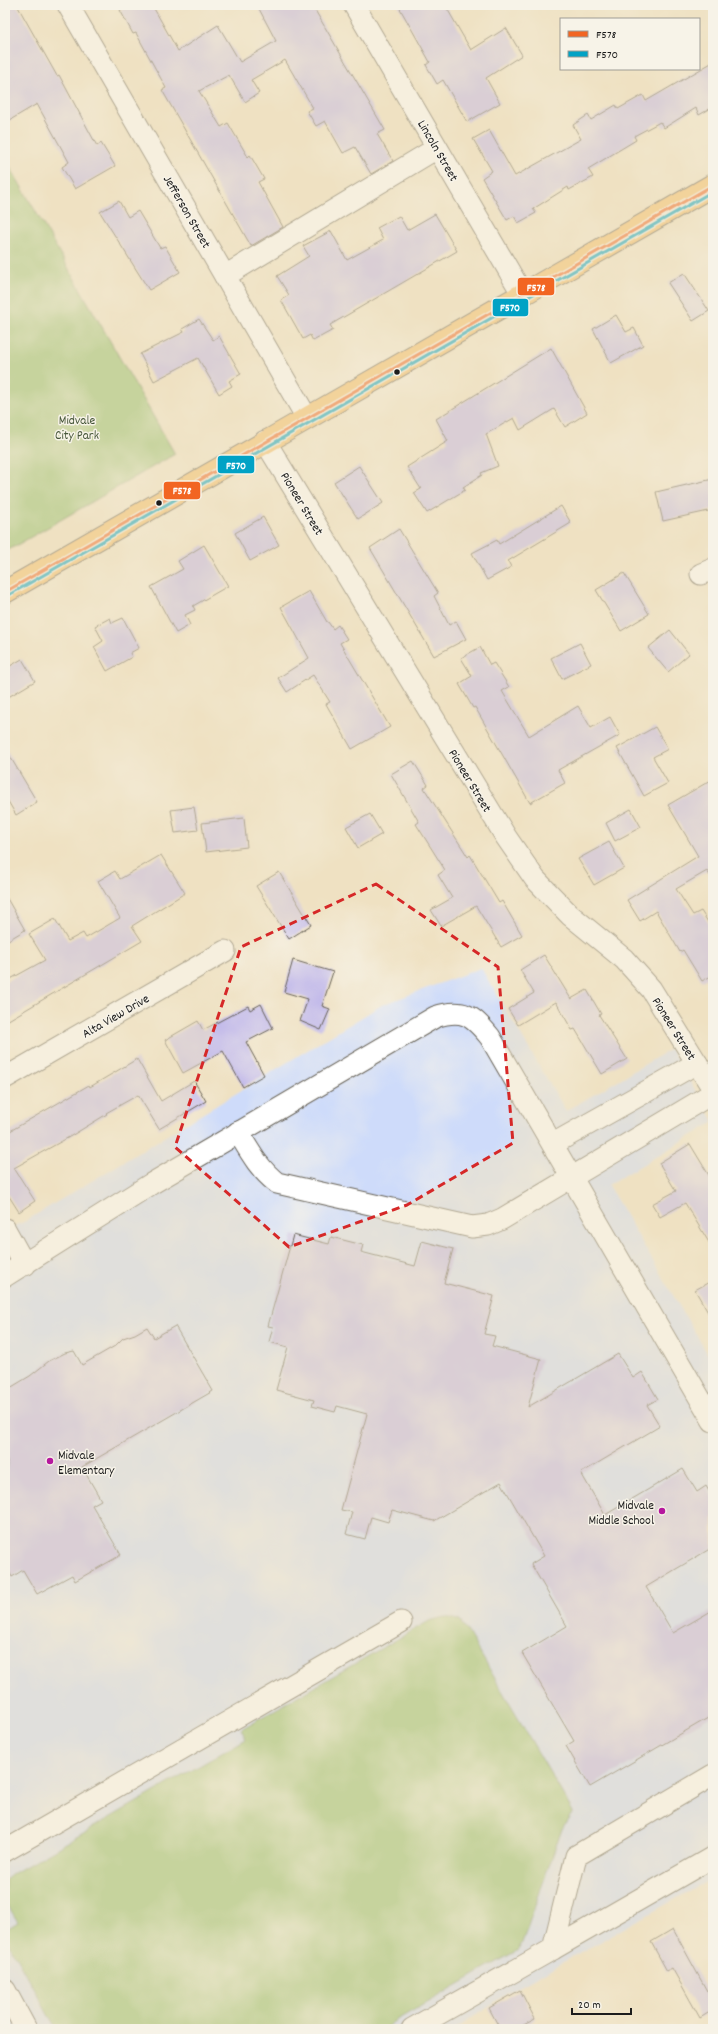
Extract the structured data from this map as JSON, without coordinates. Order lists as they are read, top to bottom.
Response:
{
  "streets": {
    "street": [
      "Lincoln Street",
      "Jefferson Street",
      "Pioneer Street",
      "Alta View Drive"
    ]
  },
  "parks": ["Midvale City Park"],
  "places": ["Midvale Elementary", "Midvale Middle School"],
  "lines": ["transit line F578", "transit line F570"],
  "legend": ["F578", "F570"],
  "scale_bar": "20 m"
}
